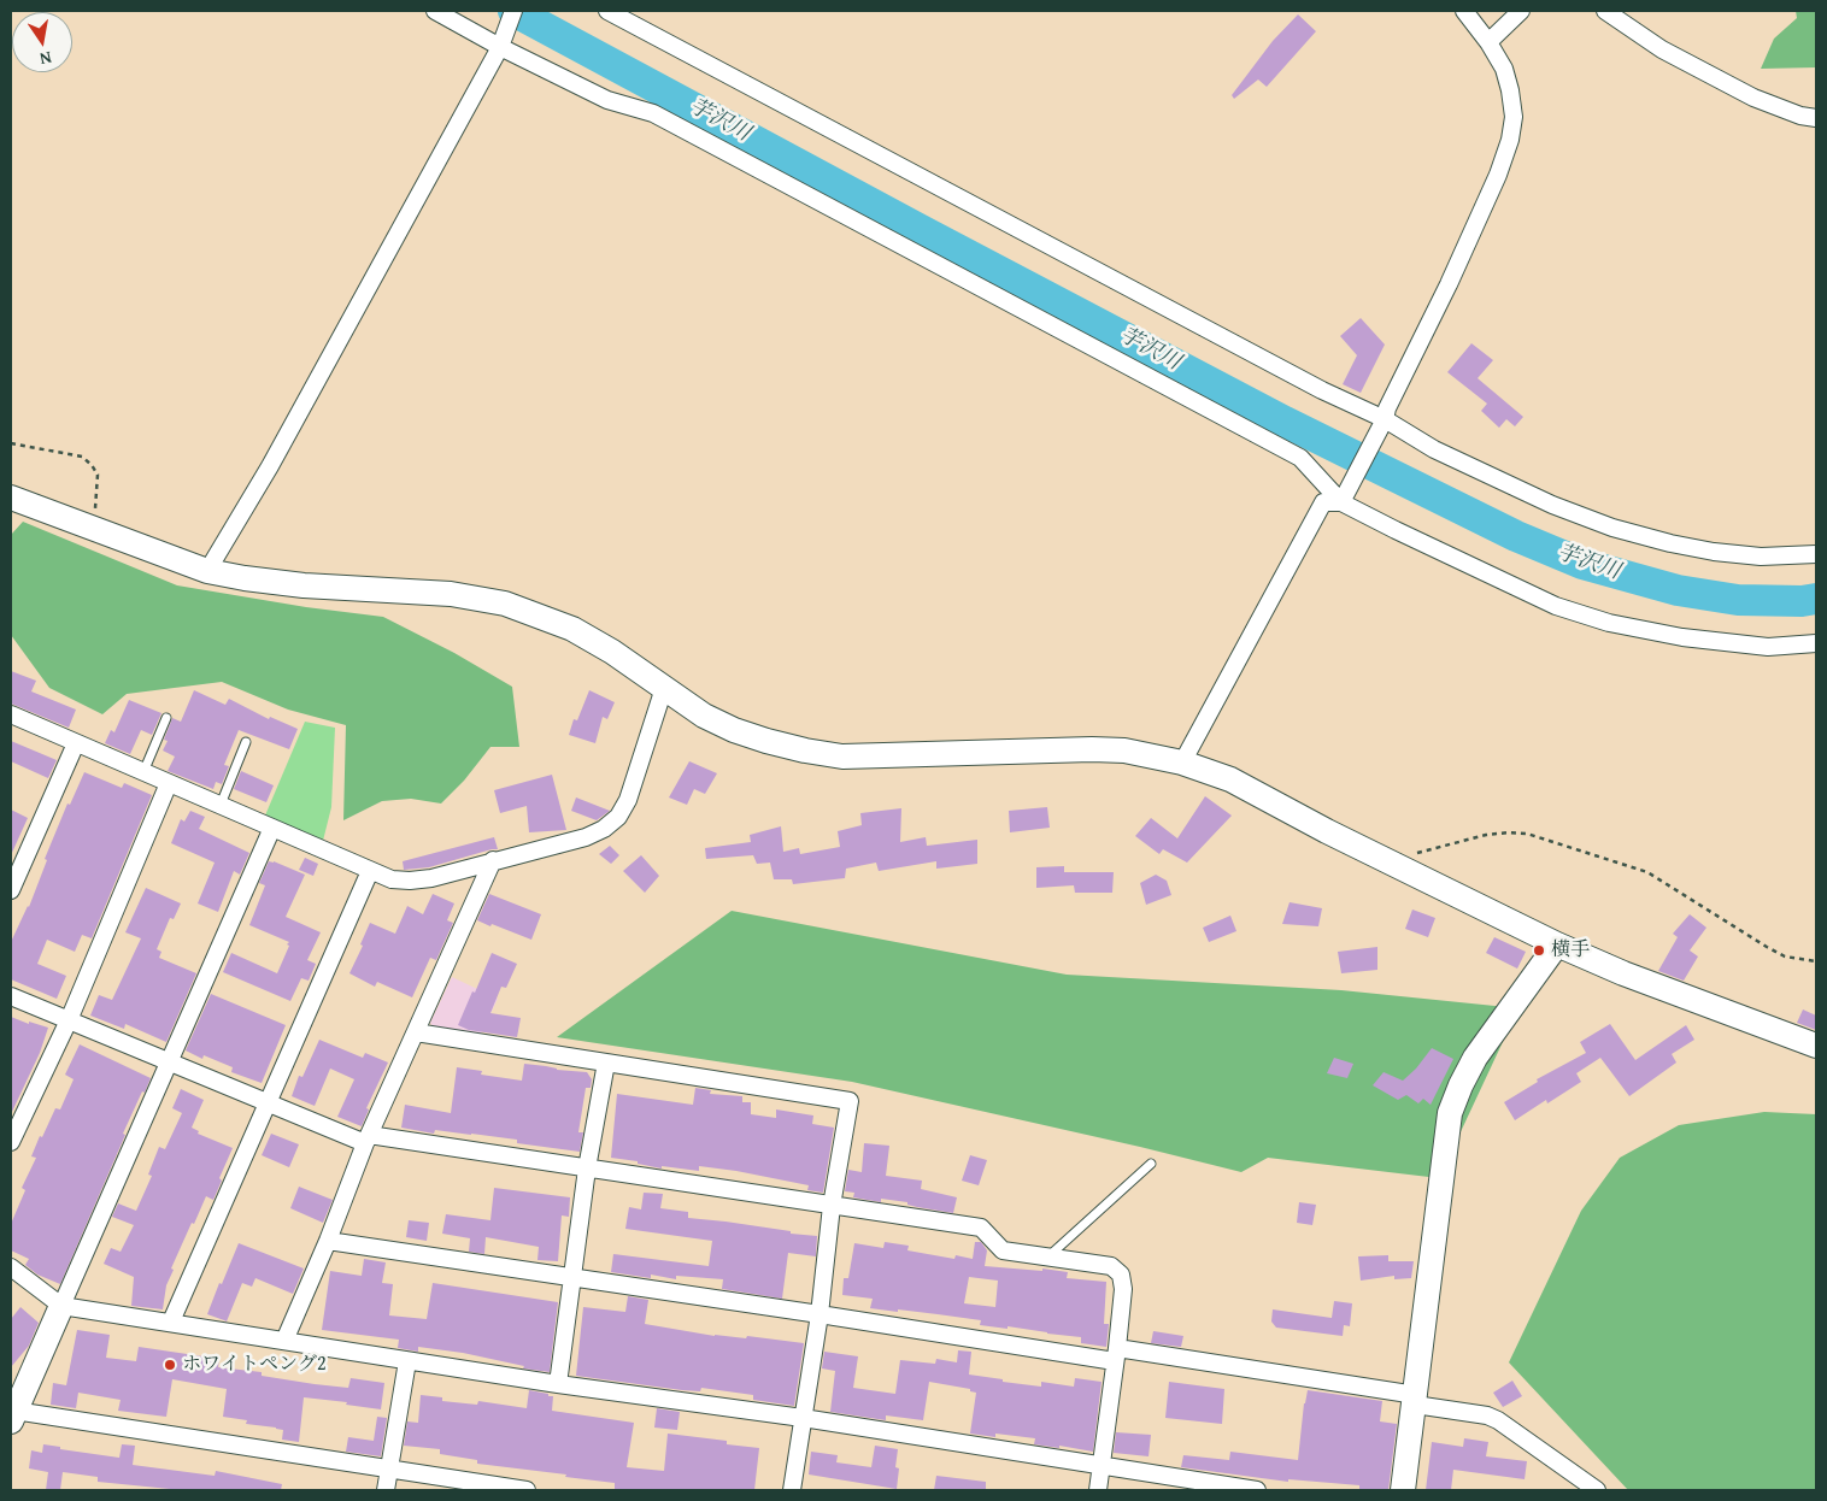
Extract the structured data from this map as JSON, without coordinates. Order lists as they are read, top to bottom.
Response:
{
  "water": ["芋沢川"],
  "places": ["横手", "ホワイトペング2"],
  "north": "bottom"
}
